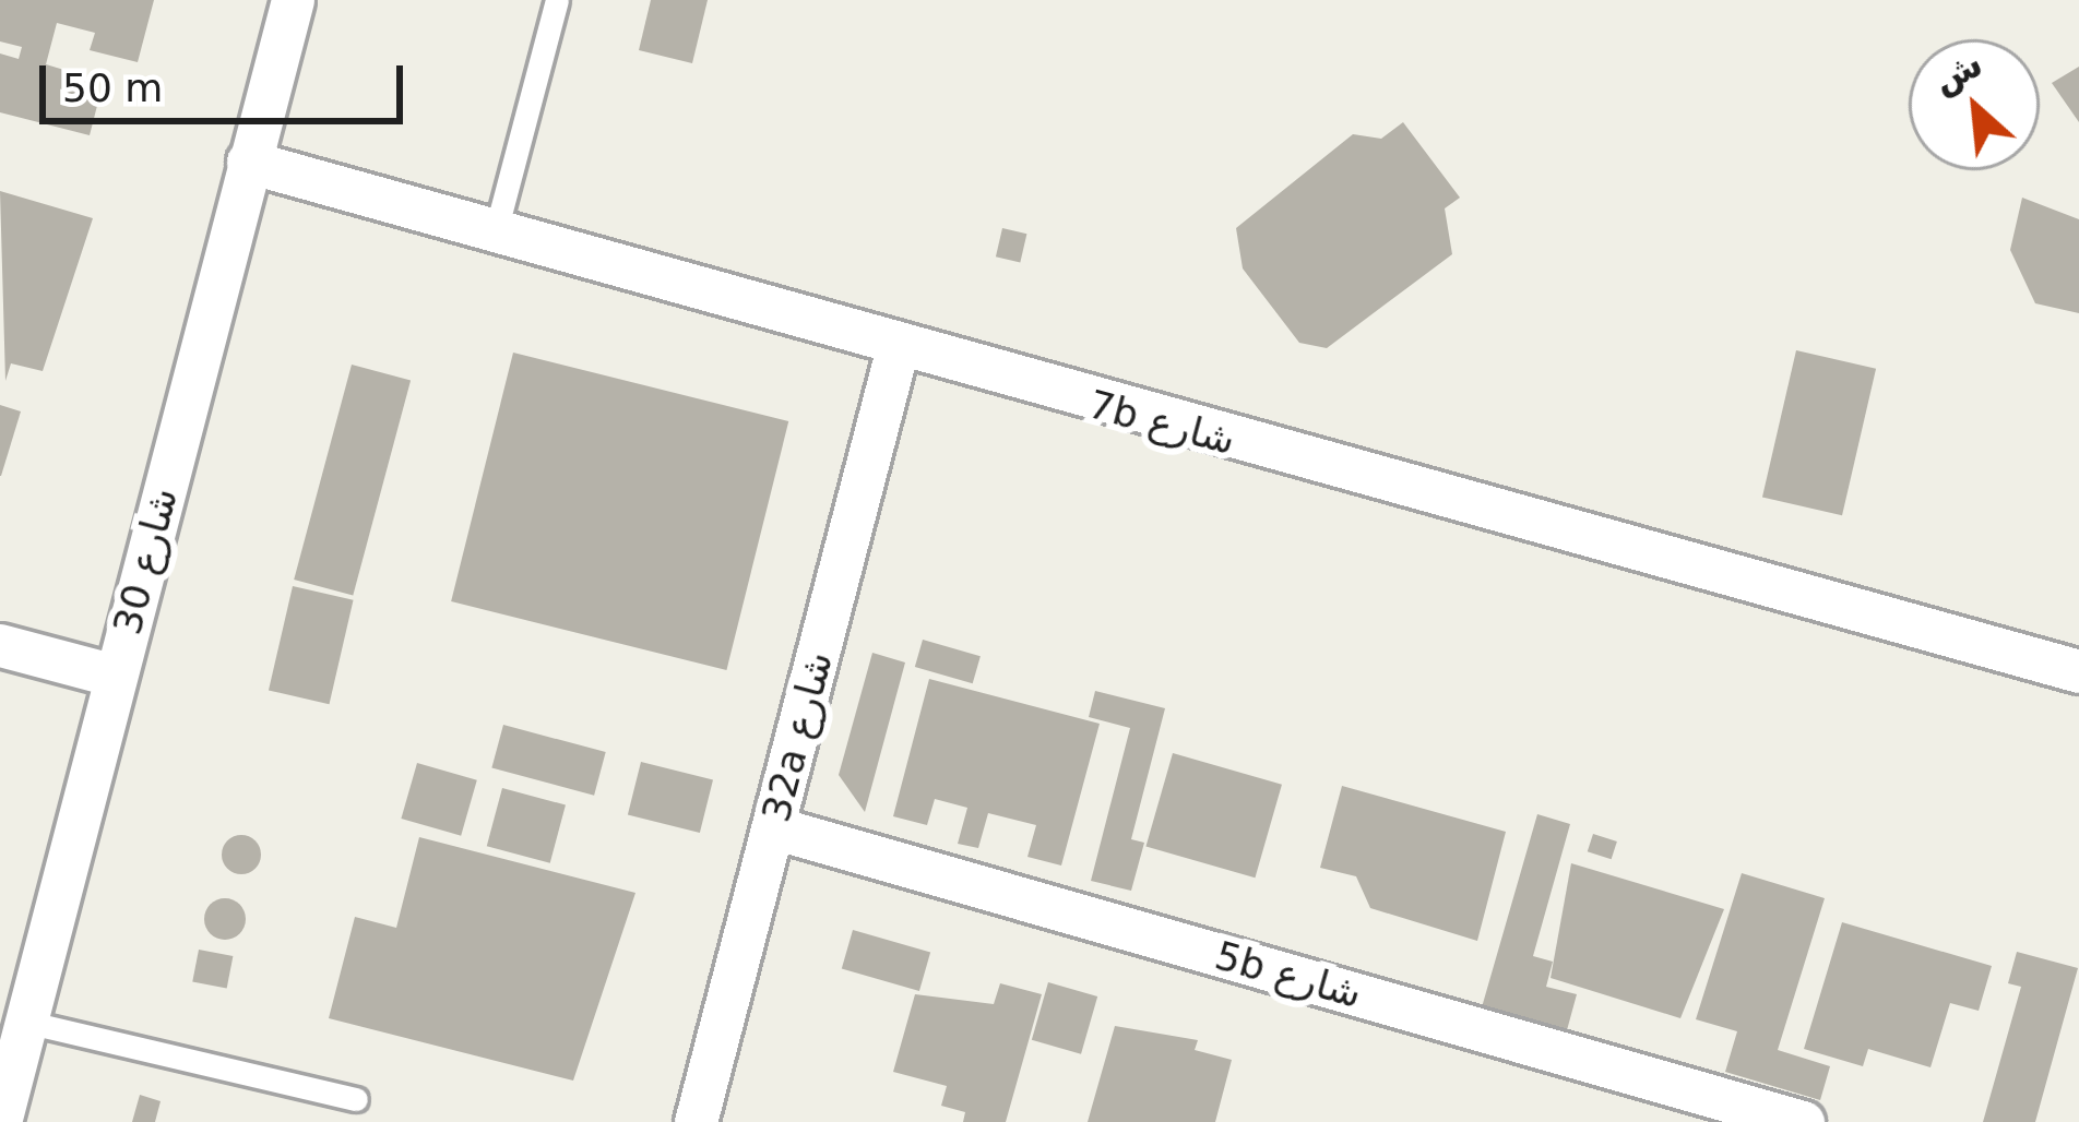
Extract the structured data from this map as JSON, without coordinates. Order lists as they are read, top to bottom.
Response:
{
  "streets": {
    "street": [
      "7b شارع",
      "شارع 30",
      "32a شارع",
      "5b شارع"
    ]
  },
  "crossings": [
    ["7b شارع", "شارع 30"],
    ["7b شارع", "32a شارع"],
    ["32a شارع", "5b شارع"]
  ],
  "scale_bar": "50 m",
  "north": "top left"
}
